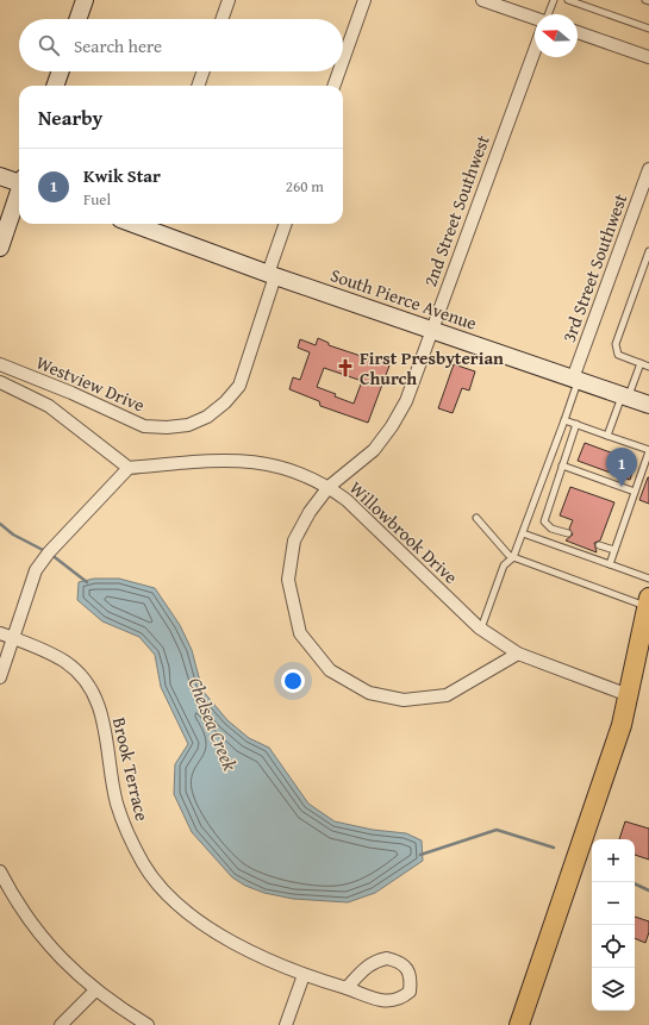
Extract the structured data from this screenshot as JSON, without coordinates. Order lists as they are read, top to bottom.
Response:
{
  "streets": {
    "main road": ["South Pierce Avenue"],
    "street": [
      "2nd Street Southwest",
      "3rd Street Southwest",
      "Westview Drive",
      "Willowbrook Drive",
      "Brook Terrace"
    ]
  },
  "crossings": [
    ["2nd Street Southwest", "South Pierce Avenue"],
    ["2nd Street Southwest", "Willowbrook Drive"],
    ["3rd Street Southwest", "South Pierce Avenue"],
    ["South Pierce Avenue", "Westview Drive"]
  ],
  "water": ["Chelsea Creek"],
  "places": {
    "church": ["First Presbyterian Church"]
  },
  "north": "left",
  "page": {
    "search": "Search here",
    "heading": "Nearby",
    "list": [
      {
        "mark": "1",
        "name": "Kwik Star",
        "note": "Fuel",
        "value": "260 m"
      }
    ],
    "pins": "1",
    "map_buttons": ["+", "−"]
  }
}
